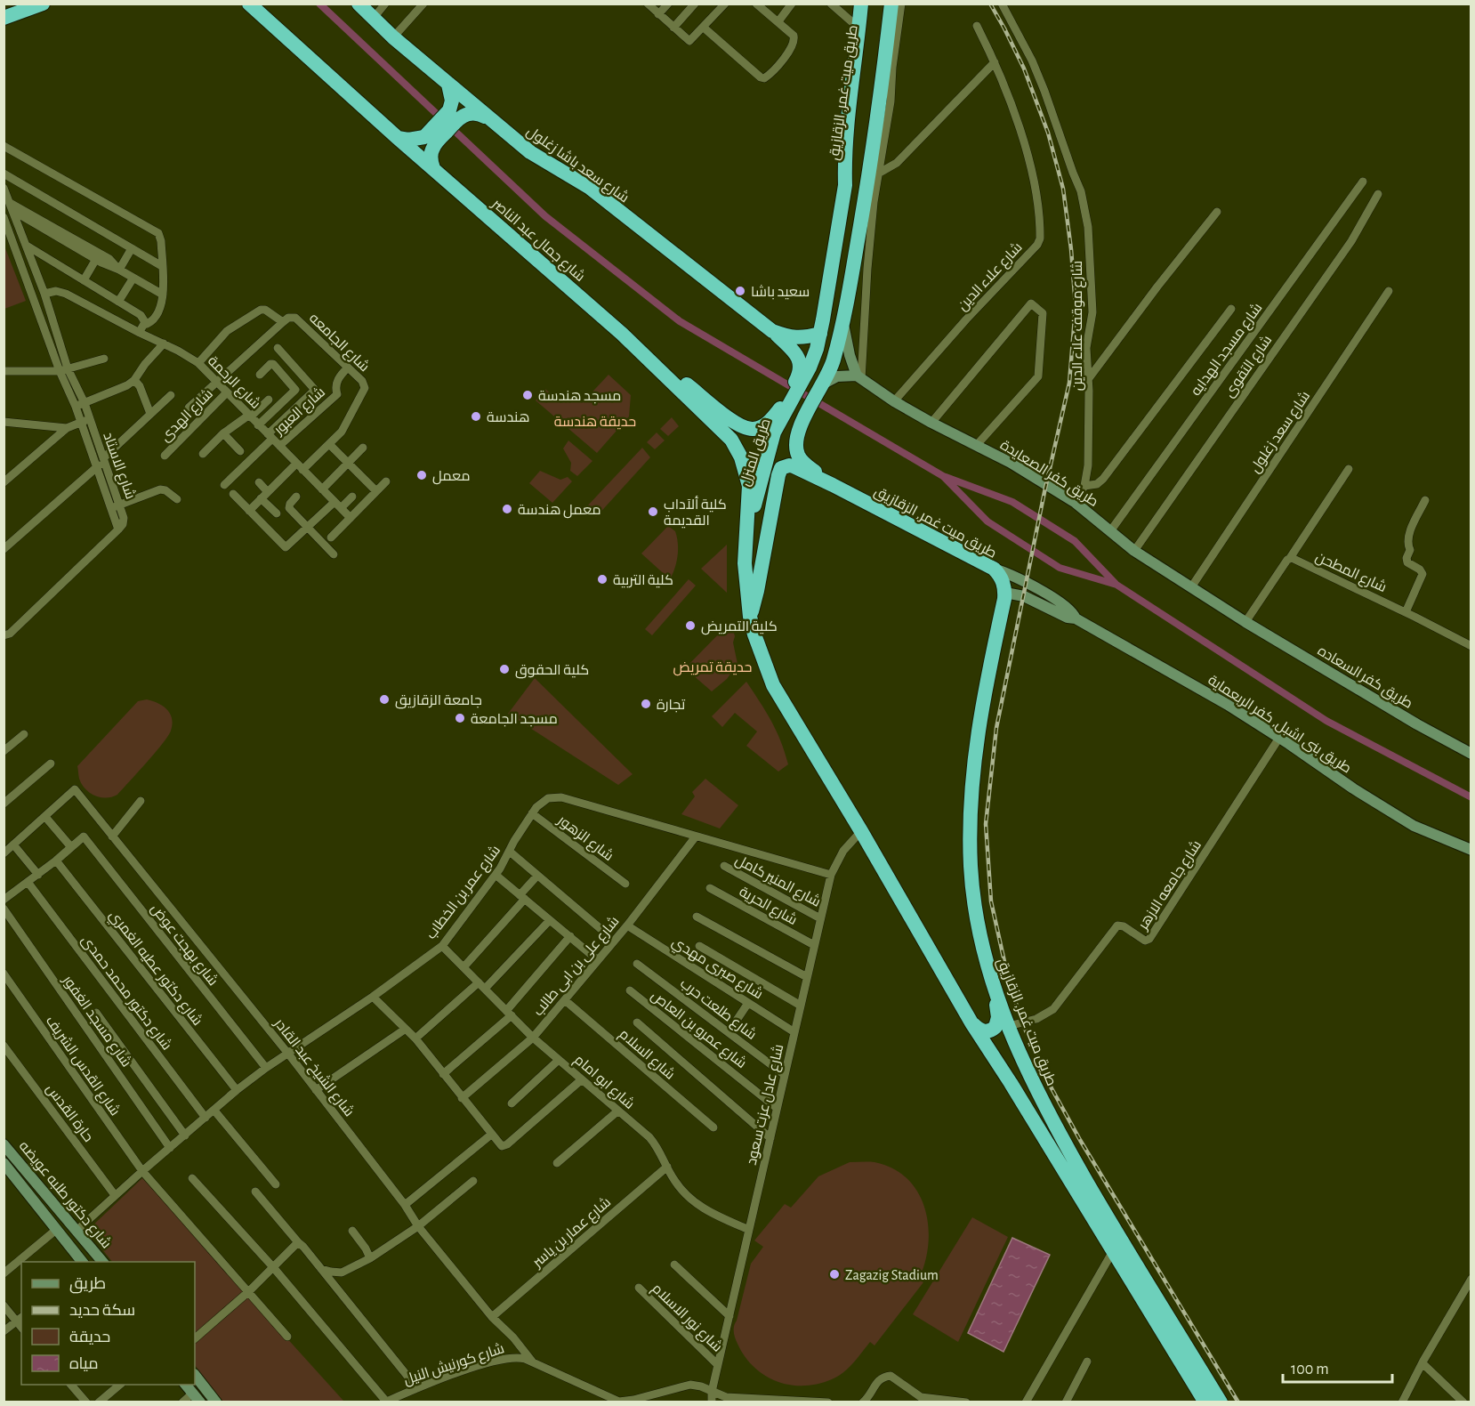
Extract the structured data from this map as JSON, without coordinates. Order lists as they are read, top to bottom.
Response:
{
  "streets": {
    "highway": [
      "طريق ميت غمر, الزقازيق",
      "شارع سعد باشا زغلول",
      "شارع جمال عبد الناصر",
      "طريق المنزل"
    ],
    "street": [
      "شارع علاء الدين",
      "شارع موقف علاء الدين",
      "شارع الجامعه",
      "شارع مسجد الهدايه",
      "شارع التقوى",
      "شارع الرحمة",
      "شارع العبور",
      "شارع الهدى",
      "شارع سعد زغلول",
      "شارع الاستاد",
      "طريق كفر الصعايدة",
      "شارع المطحن",
      "طريق كفر السعاده",
      "طريق بنى اشبل, كفر الربعماية",
      "شارع الزهور",
      "شارع المنير كامل",
      "شارع جامعه الازهر",
      "شارع عمر بن الخطاب",
      "شارع الحرية",
      "شارع بهجت عوض",
      "شارع على بن ابى طالب",
      "شارع دكتور عطيه الغمري",
      "شارع صبرى مهدي",
      "شارع دكتور محمد حمدى",
      "شارع طلعت حرب",
      "شارع مسجد الغفور",
      "شارع عمرو بن العاص",
      "شارع السلام",
      "شارع القدس الشريف",
      "شارع الشيخ عبد القادر",
      "شارع ابو امام",
      "شارع عادل عزت سعود",
      "حارة القدس",
      "شارع دكتور طلبه عويضه",
      "شارع عمار بن ياسر",
      "شارع نور الاسلام",
      "شارع كورنيش النيل"
    ]
  },
  "crossings": [
    ["طريق ميت غمر, الزقازيق", "شارع سعد باشا زغلول"],
    ["طريق ميت غمر, الزقازيق", "طريق المنزل"],
    ["طريق ميت غمر, الزقازيق", "شارع جامعه الازهر"],
    ["شارع جمال عبد الناصر", "طريق المنزل"],
    ["شارع علاء الدين", "طريق كفر الصعايدة"],
    ["شارع موقف علاء الدين", "طريق كفر الصعايدة"],
    ["شارع الجامعه", "شارع العبور"],
    ["شارع مسجد الهدايه", "طريق كفر الصعايدة"],
    ["شارع التقوى", "طريق كفر الصعايدة"],
    ["شارع الرحمة", "شارع العبور"],
    ["شارع الرحمة", "شارع الهدى"],
    ["شارع الرحمة", "شارع الاستاد"],
    ["شارع سعد زغلول", "طريق كفر الصعايدة"],
    ["طريق كفر الصعايدة", "طريق كفر السعاده"],
    ["طريق بنى اشبل, كفر الربعماية", "شارع جامعه الازهر"],
    ["شارع الزهور", "شارع عمر بن الخطاب"],
    ["شارع المنير كامل", "شارع عادل عزت سعود"],
    ["شارع عمر بن الخطاب", "شارع بهجت عوض"],
    ["شارع عمر بن الخطاب", "شارع على بن ابى طالب"],
    ["شارع عمر بن الخطاب", "شارع دكتور عطيه الغمري"],
    ["شارع عمر بن الخطاب", "شارع دكتور محمد حمدى"],
    ["شارع عمر بن الخطاب", "شارع مسجد الغفور"],
    ["شارع عمر بن الخطاب", "شارع القدس الشريف"],
    ["شارع عمر بن الخطاب", "شارع الشيخ عبد القادر"],
    ["شارع عمر بن الخطاب", "شارع ابو امام"],
    ["شارع عمر بن الخطاب", "شارع عادل عزت سعود"],
    ["شارع عمر بن الخطاب", "حارة القدس"],
    ["شارع عمر بن الخطاب", "شارع دكتور طلبه عويضه"],
    ["شارع الحرية", "شارع عادل عزت سعود"],
    ["شارع على بن ابى طالب", "شارع صبرى مهدي"],
    ["شارع على بن ابى طالب", "شارع السلام"],
    ["شارع على بن ابى طالب", "شارع ابو امام"],
    ["شارع صبرى مهدي", "شارع عادل عزت سعود"],
    ["شارع طلعت حرب", "شارع عادل عزت سعود"],
    ["شارع عمرو بن العاص", "شارع عادل عزت سعود"],
    ["شارع الشيخ عبد القادر", "شارع عمار بن ياسر"],
    ["شارع الشيخ عبد القادر", "شارع كورنيش النيل"],
    ["شارع ابو امام", "شارع عادل عزت سعود"],
    ["شارع ابو امام", "شارع عمار بن ياسر"],
    ["شارع عادل عزت سعود", "شارع نور الاسلام"],
    ["شارع عادل عزت سعود", "شارع كورنيش النيل"]
  ],
  "parks": ["حديقة هندسة", "حديقة تمريض"],
  "places": [
    "سعيد باشا",
    "مسجد هندسة",
    "هندسة",
    "معمل",
    "معمل هندسة",
    "كلية ألآداب القديمة",
    "كلية التربية",
    "كلية التمريض",
    "كلية الحقوق",
    "جامعة الزقازيق",
    "تجارة",
    "مسجد الجامعة",
    "Zagazig Stadium"
  ],
  "legend": [
    "طريق",
    "سكة حديد",
    "حديقة",
    "مياه"
  ],
  "scale_bar": "100 m"
}
